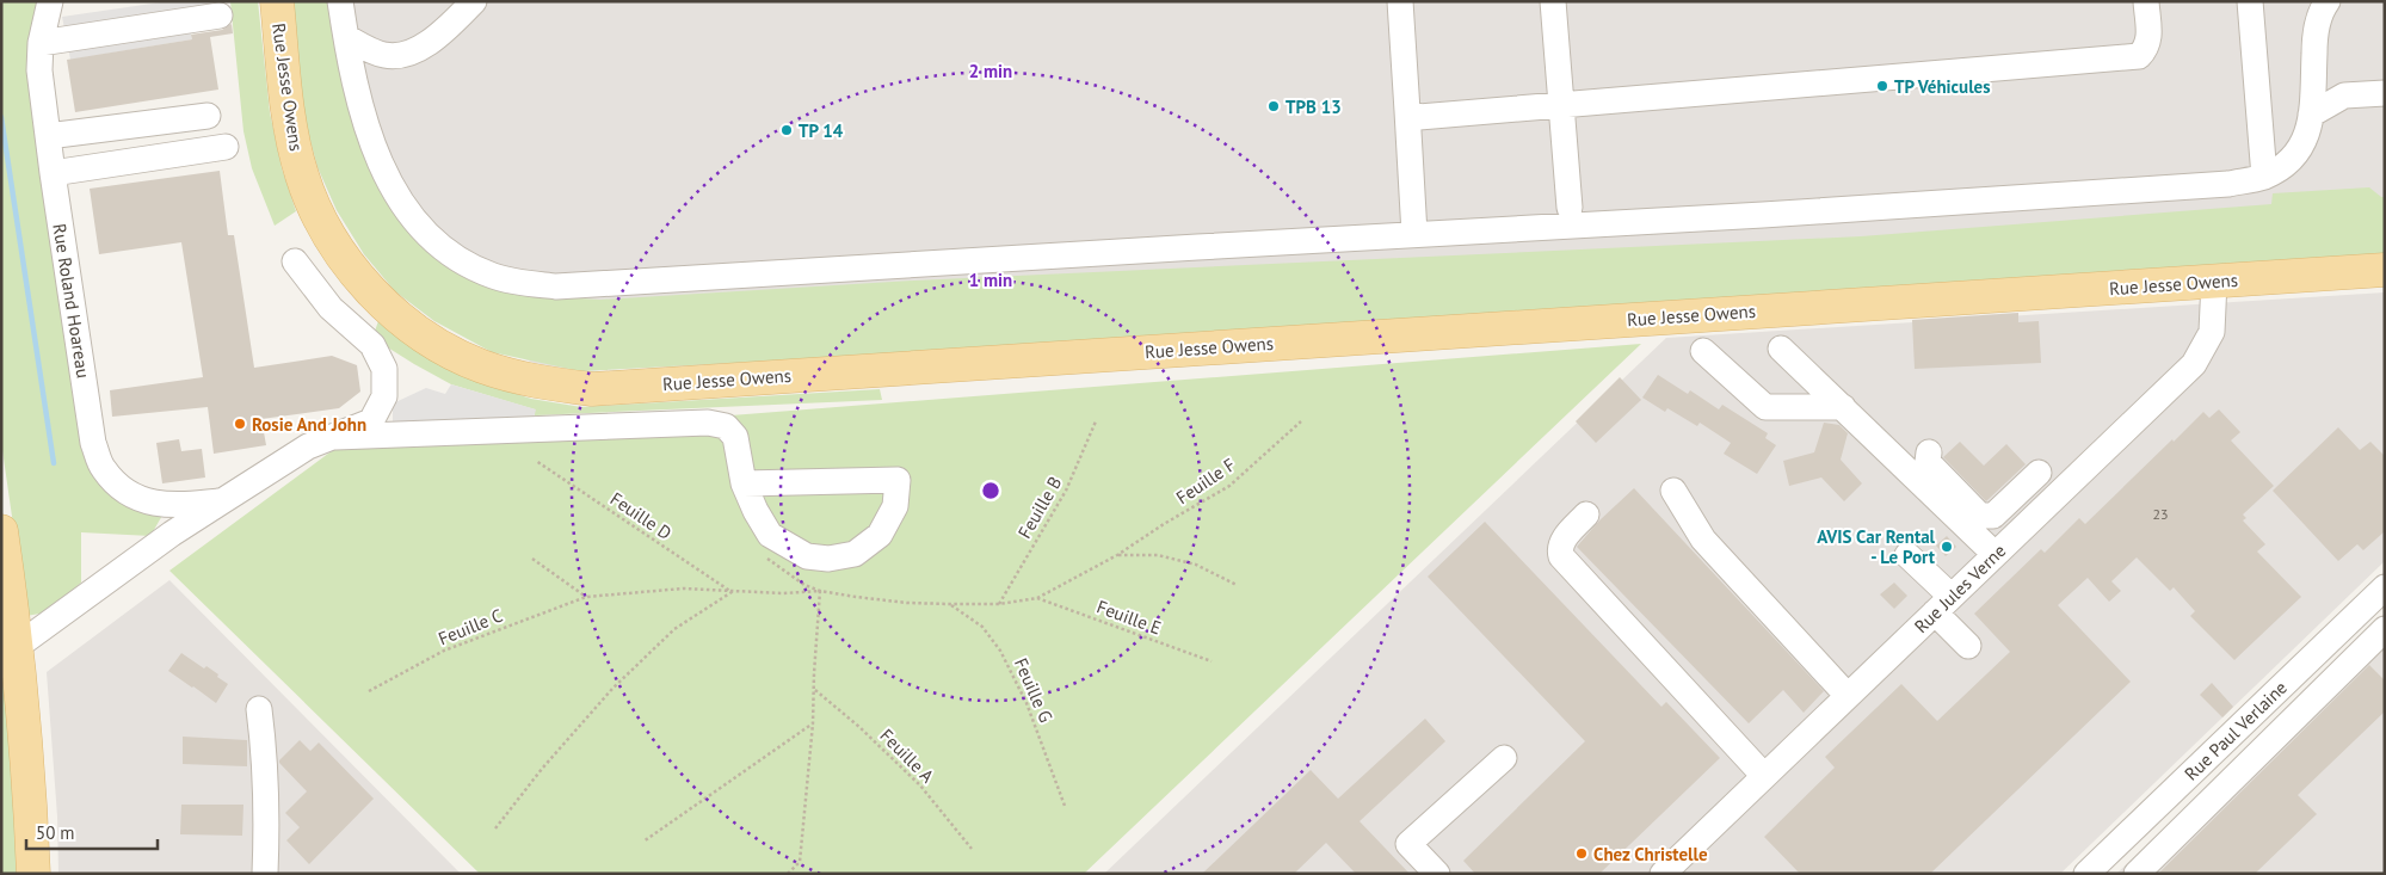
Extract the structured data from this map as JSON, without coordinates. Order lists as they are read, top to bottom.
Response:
{
  "streets": {
    "main road": ["Rue Jesse Owens"],
    "street": ["Rue Roland Hoareau", "Rue Jules Verne", "Rue Paul Verlaine"],
    "path": [
      "Feuille F",
      "Feuille B",
      "Feuille D",
      "Feuille E",
      "Feuille C",
      "Feuille G",
      "Feuille A"
    ]
  },
  "crossings": [
    ["Rue Jesse Owens", "Rue Jules Verne"],
    ["Feuille F", "Feuille E"],
    ["Feuille D", "Feuille C"]
  ],
  "places": [
    "TP Véhicules",
    "TPB 13",
    "TP 14",
    "Rosie And John",
    "AVIS Car Rental - Le Port",
    "Chez Christelle"
  ],
  "house_numbers": ["23"],
  "scale_bar": "50 m",
  "rings": ["2 min", "1 min"]
}
